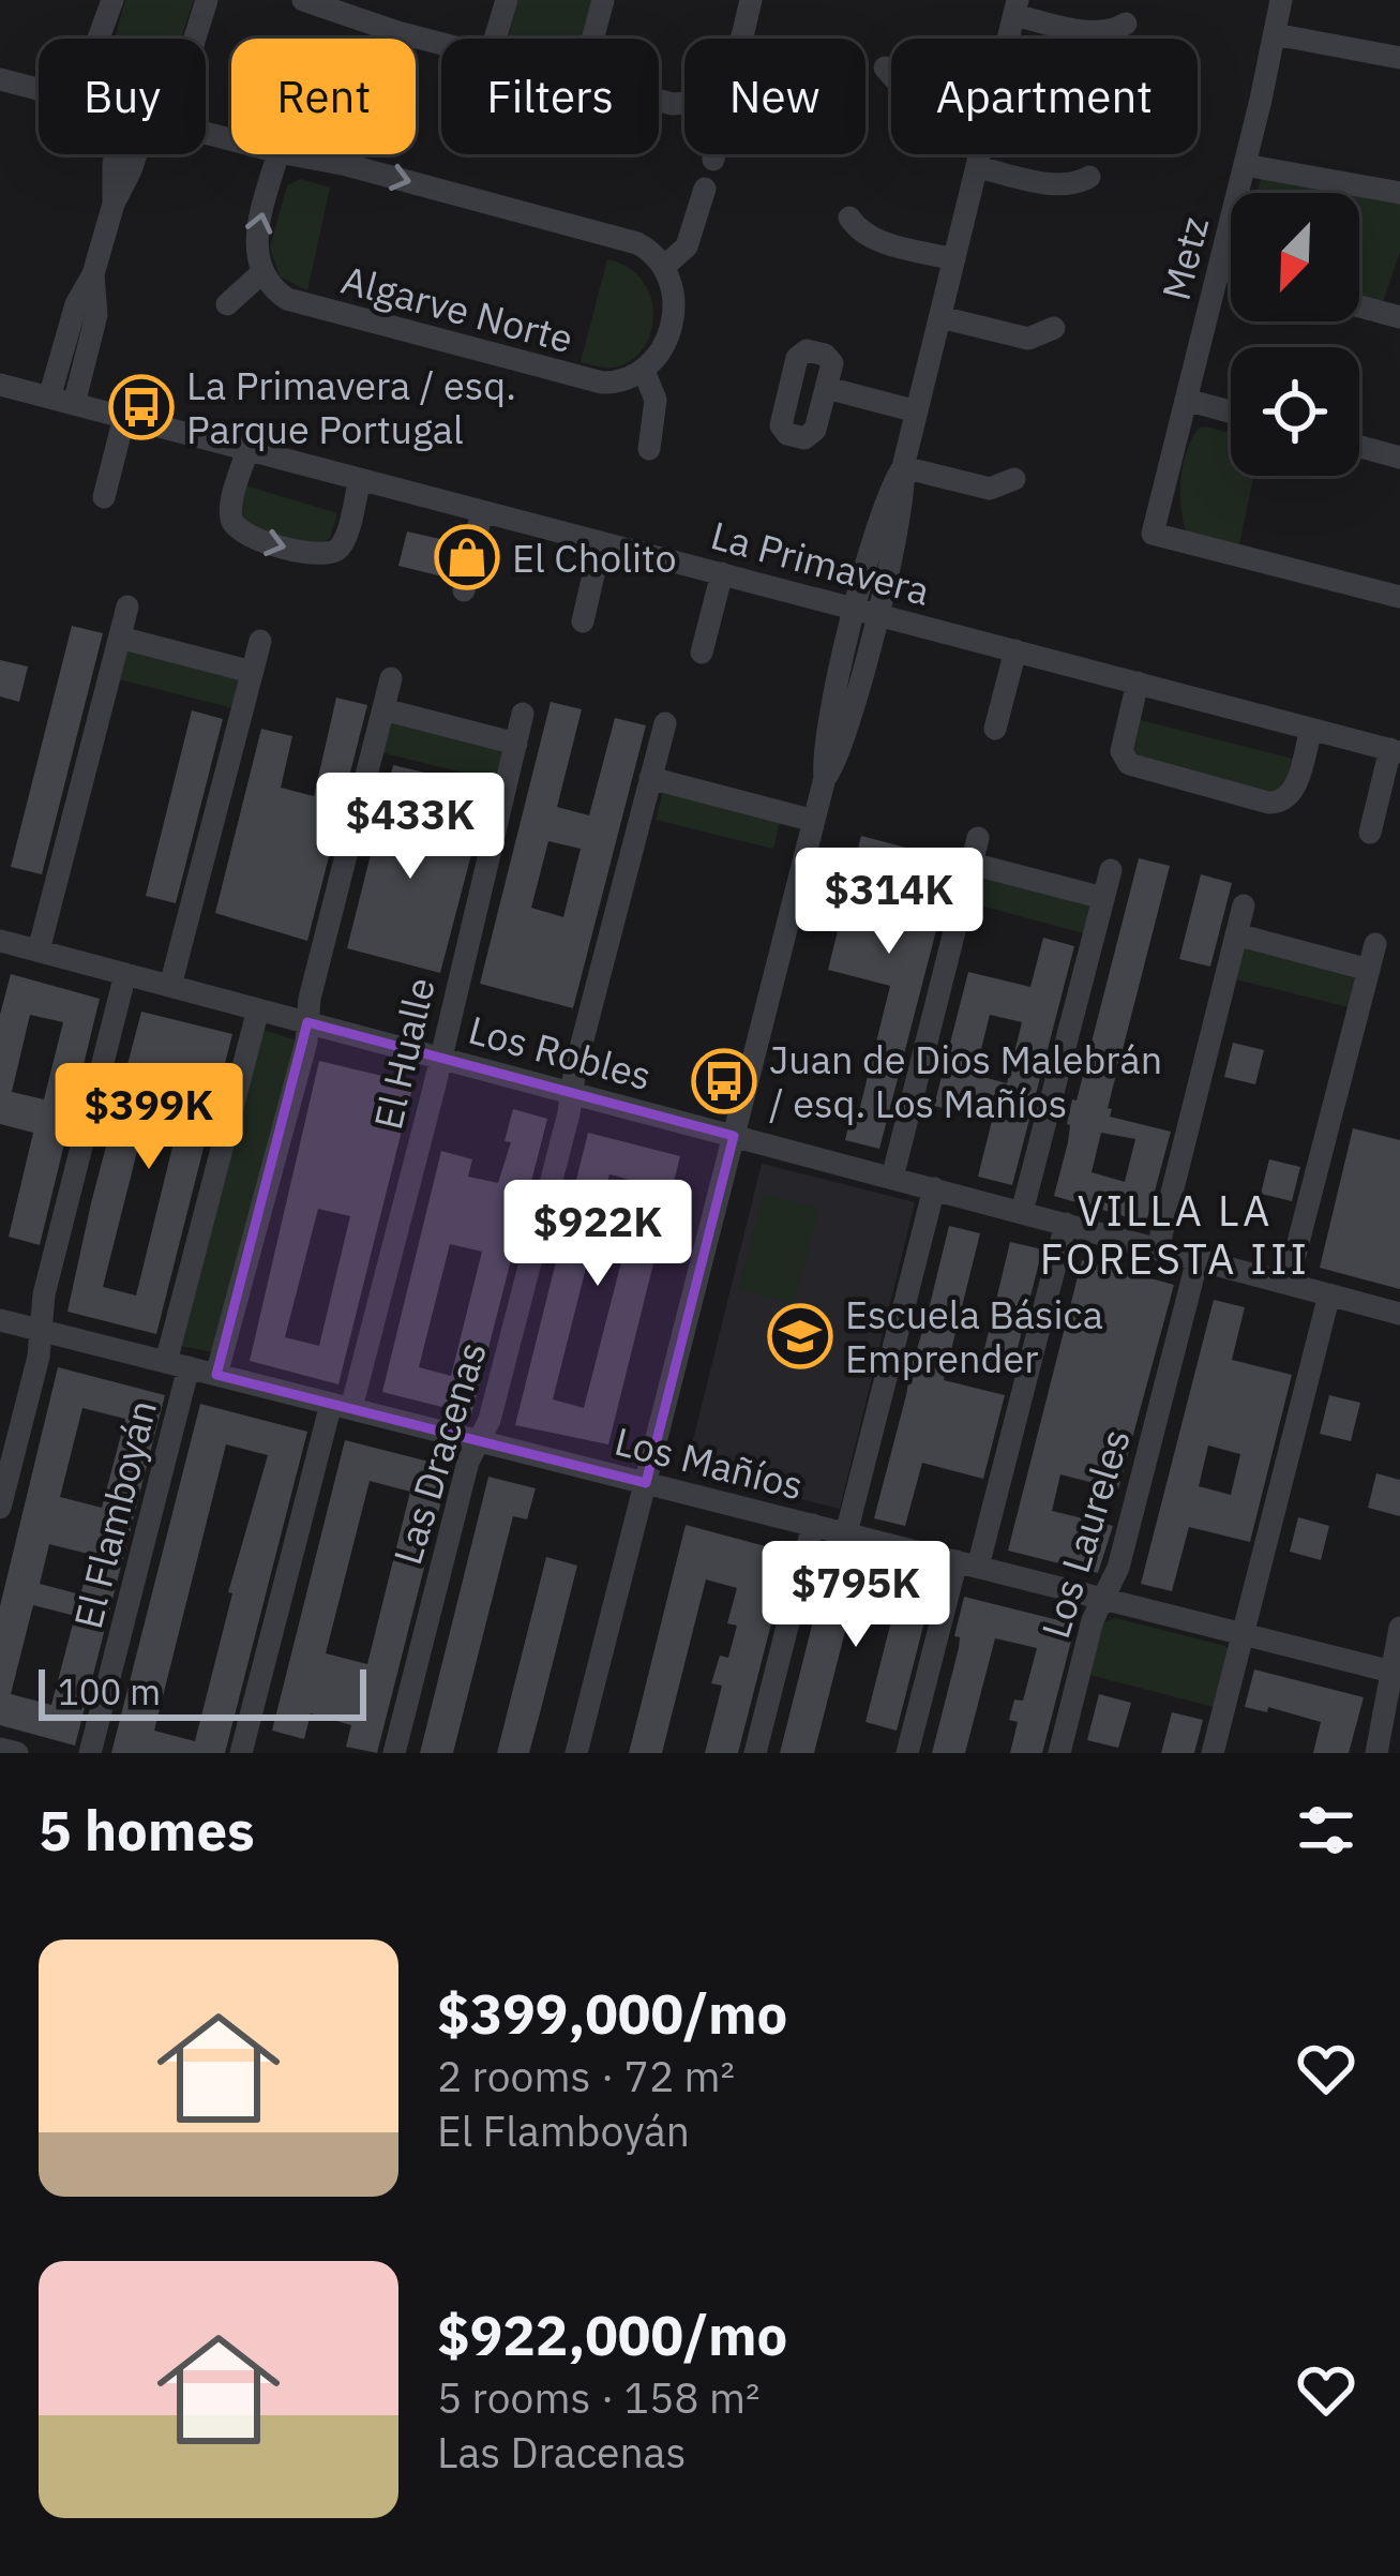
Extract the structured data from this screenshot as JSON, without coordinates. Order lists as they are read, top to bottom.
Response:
{
  "streets": {
    "street": [
      "Metz",
      "Algarve Norte",
      "La Primavera",
      "Los Robles",
      "El Hualle",
      "Las Dracenas",
      "Los Mañíos",
      "El Flamboyán",
      "Los Laureles"
    ]
  },
  "crossings": [
    ["Los Robles", "El Hualle"],
    ["Los Robles", "Las Dracenas"],
    ["Los Robles", "El Flamboyán"],
    ["Los Robles", "Los Laureles"],
    ["El Hualle", "Los Mañíos"],
    ["Las Dracenas", "Los Mañíos"],
    ["Los Mañíos", "El Flamboyán"],
    ["Los Mañíos", "Los Laureles"]
  ],
  "districts": ["VILLA LA FORESTA III"],
  "places": {
    "bus stop": ["La Primavera / esq. Parque Portugal", "Juan de Dios Malebrán / esq. Los Mañíos"],
    "shop": ["El Cholito"],
    "school or university": ["Escuela Básica Emprender"]
  },
  "scale_bar": "100 m",
  "north": "bottom left",
  "page": {
    "chip": [
      "Buy",
      "Rent",
      "Filters",
      "New",
      "Apartment"
    ],
    "price": [
      "$433K",
      "$314K",
      "$399K",
      "$922K",
      "$795K"
    ],
    "scale": "100 m",
    "heading": "5 homes",
    "list": [
      {
        "name": "$399,000/mo",
        "note": "2 rooms · 72 m² · El Flamboyán"
      },
      {
        "name": "$922,000/mo",
        "note": "5 rooms · 158 m² · Las Dracenas"
      }
    ]
  }
}
